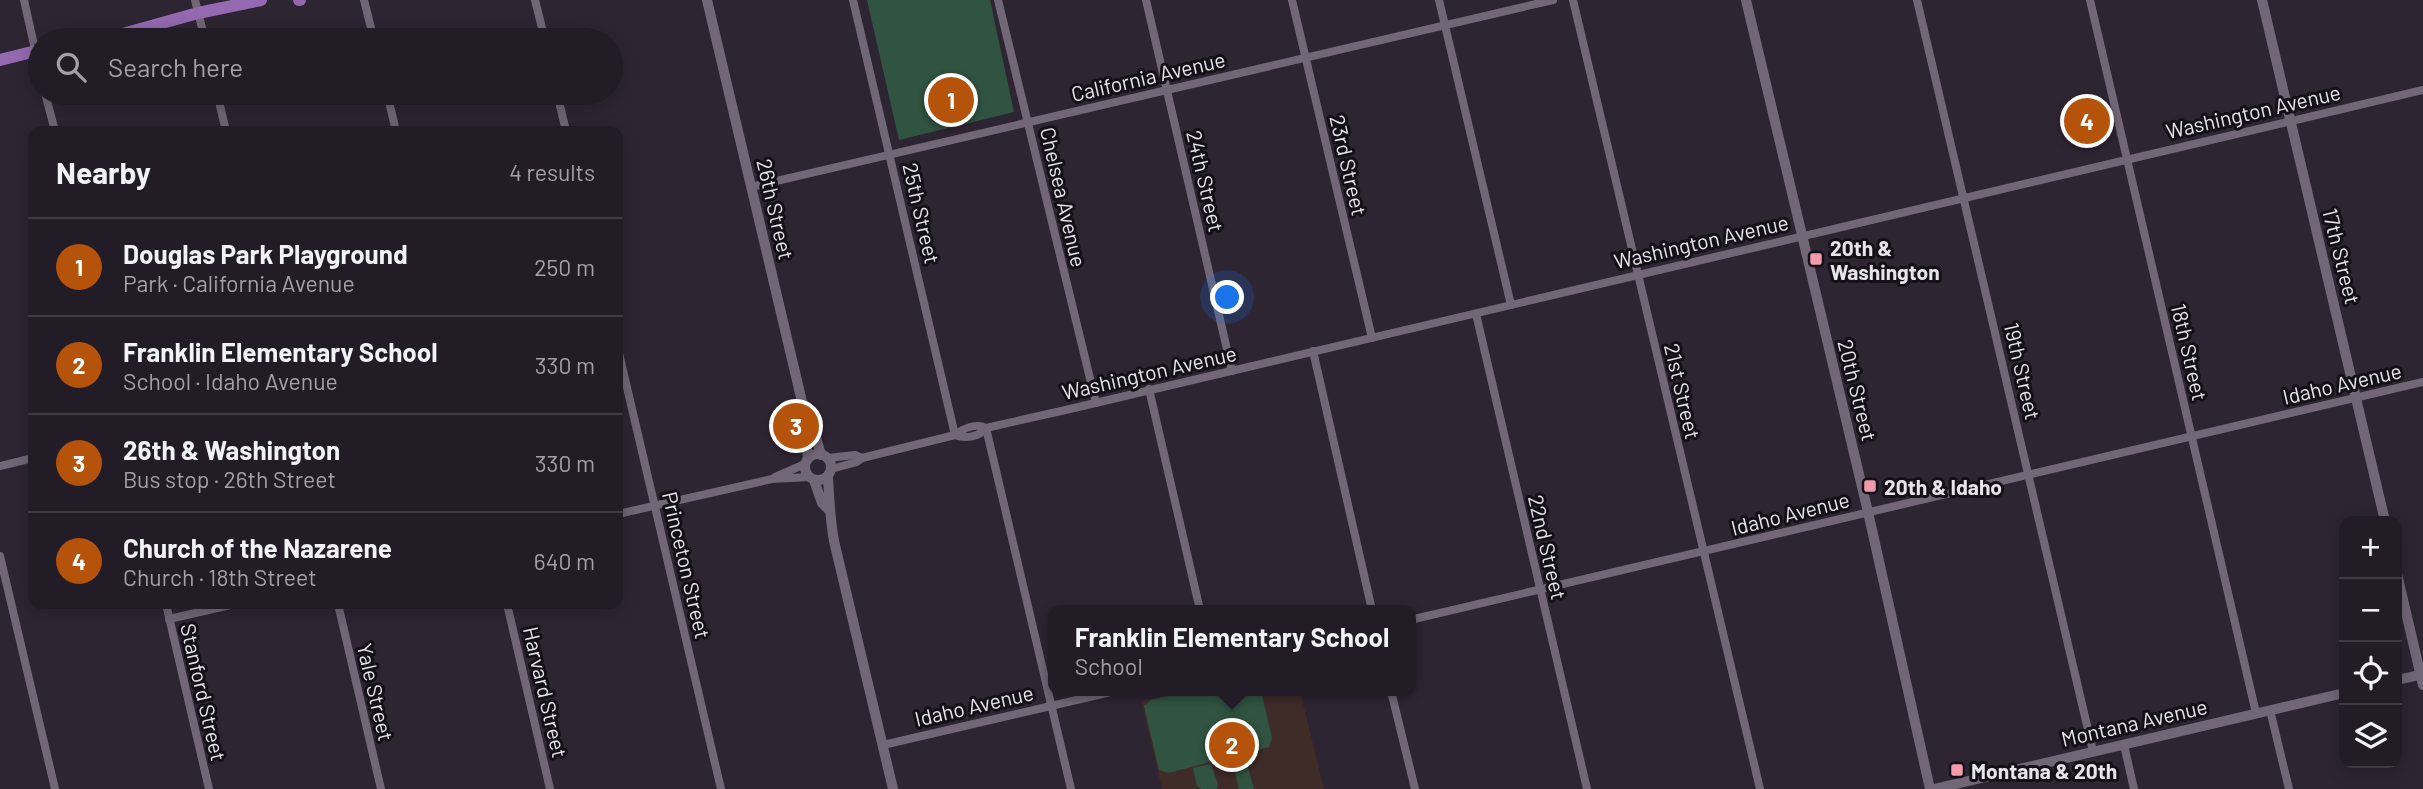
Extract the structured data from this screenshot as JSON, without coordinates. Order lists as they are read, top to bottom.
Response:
{
  "streets": {
    "street": [
      "California Avenue",
      "Washington Avenue",
      "23rd Street",
      "24th Street",
      "Chelsea Avenue",
      "26th Street",
      "25th Street",
      "17th Street",
      "18th Street",
      "19th Street",
      "Idaho Avenue",
      "20th Street",
      "21st Street",
      "22nd Street",
      "Princeton Street",
      "Stanford Street",
      "Yale Street",
      "Harvard Street",
      "Montana Avenue"
    ]
  },
  "crossings": [
    ["California Avenue", "23rd Street"],
    ["California Avenue", "24th Street"],
    ["California Avenue", "Chelsea Avenue"],
    ["California Avenue", "26th Street"],
    ["California Avenue", "25th Street"],
    ["Washington Avenue", "23rd Street"],
    ["Washington Avenue", "24th Street"],
    ["Washington Avenue", "Chelsea Avenue"],
    ["Washington Avenue", "26th Street"],
    ["Washington Avenue", "25th Street"],
    ["Washington Avenue", "17th Street"],
    ["Washington Avenue", "18th Street"],
    ["Washington Avenue", "19th Street"],
    ["Washington Avenue", "20th Street"],
    ["Washington Avenue", "21st Street"],
    ["Washington Avenue", "22nd Street"],
    ["17th Street", "Idaho Avenue"],
    ["18th Street", "Idaho Avenue"],
    ["18th Street", "Montana Avenue"],
    ["19th Street", "Idaho Avenue"],
    ["19th Street", "Montana Avenue"],
    ["Idaho Avenue", "20th Street"],
    ["Idaho Avenue", "21st Street"],
    ["Idaho Avenue", "22nd Street"],
    ["20th Street", "Montana Avenue"]
  ],
  "places": {
    "transit": ["20th & Washington", "20th & Idaho", "Montana & 20th"]
  },
  "page": {
    "search": "Search here",
    "pins": [
      "1",
      "4",
      "3",
      "2"
    ],
    "heading": ["Nearby", "4 results"],
    "list": [
      {
        "mark": "1",
        "name": "Douglas Park Playground",
        "note": "Park · California Avenue",
        "value": "250 m"
      },
      {
        "mark": "2",
        "name": "Franklin Elementary School",
        "note": "School · Idaho Avenue",
        "value": "330 m"
      },
      {
        "mark": "3",
        "name": "26th & Washington",
        "note": "Bus stop · 26th Street",
        "value": "330 m"
      },
      {
        "mark": "4",
        "name": "Church of the Nazarene",
        "note": "Church · 18th Street",
        "value": "640 m"
      }
    ],
    "map_buttons": ["+", "−"],
    "popup": ["Franklin Elementary School", "School"]
  }
}
